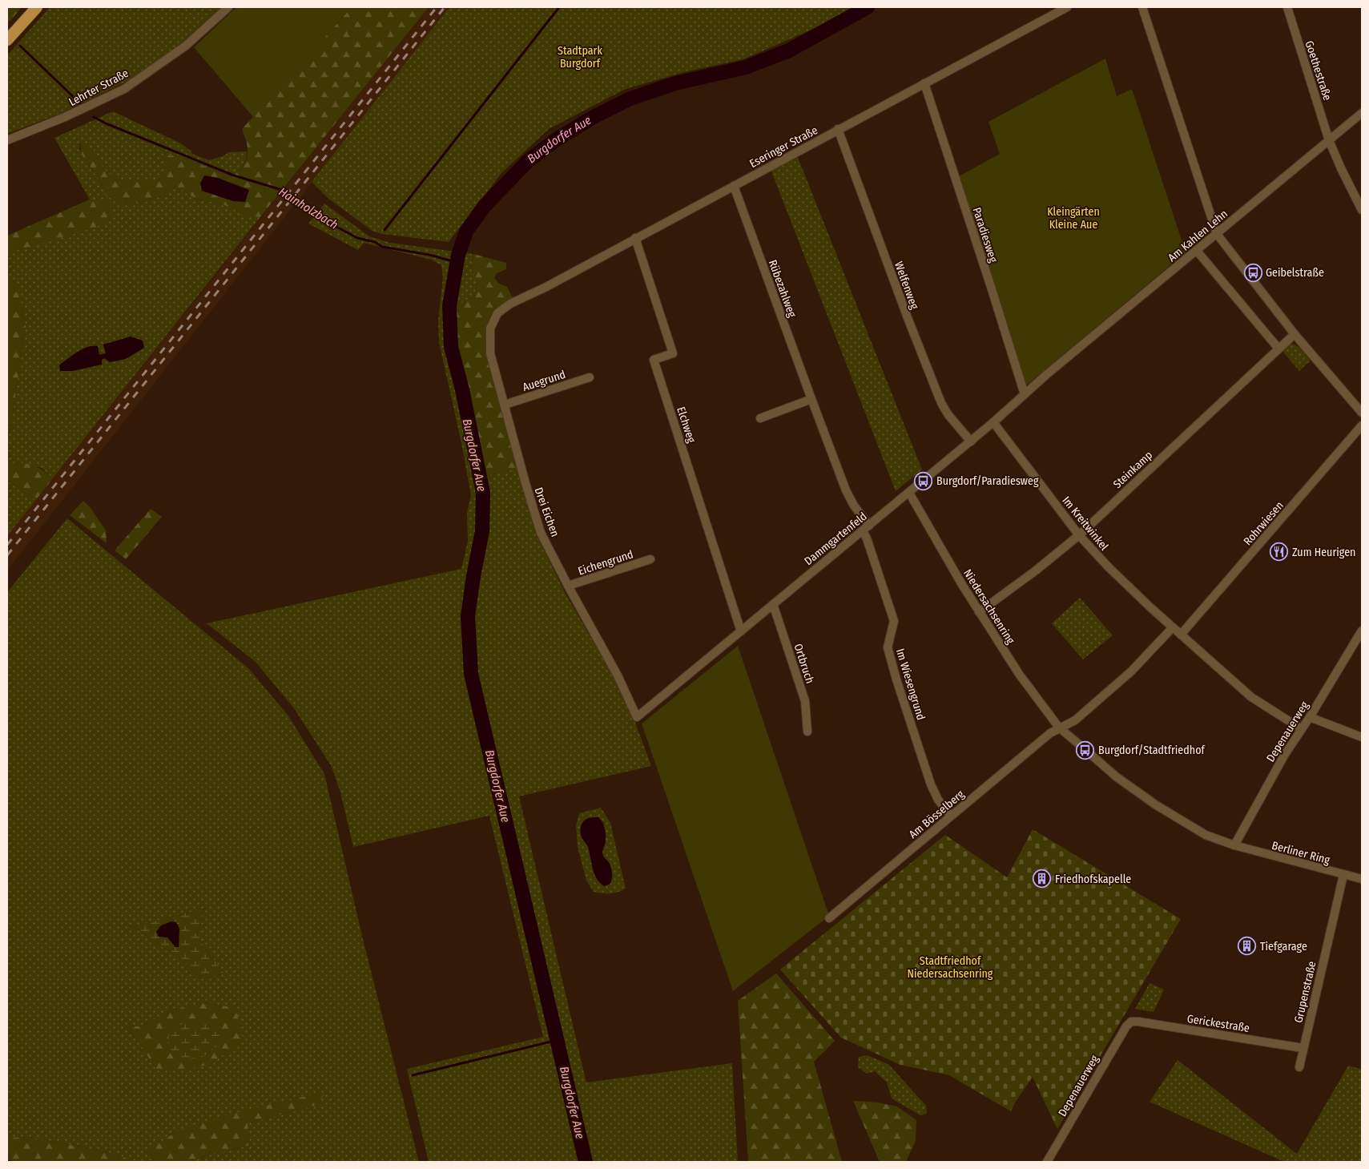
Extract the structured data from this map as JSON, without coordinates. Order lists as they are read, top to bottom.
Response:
{
  "streets": {
    "street": [
      "Goethestraße",
      "Lehrter Straße",
      "Eseringer Straße",
      "Paradiesweg",
      "Am Kahlen Lehn",
      "Welfenweg",
      "Rübezahlweg",
      "Auegrund",
      "Elchweg",
      "Steinkamp",
      "Drei Eichen",
      "Im Kreitwinkel",
      "Rohrwiesen",
      "Dammgartenfeld",
      "Eichengrund",
      "Niedersachsenring",
      "Ortbruch",
      "Im Wiesengrund",
      "Depenauerweg",
      "Am Bösselberg",
      "Berliner Ring",
      "Grupenstraße",
      "Gerickestraße"
    ]
  },
  "crossings": [
    ["Goethestraße", "Am Kahlen Lehn"],
    ["Eseringer Straße", "Paradiesweg"],
    ["Eseringer Straße", "Welfenweg"],
    ["Eseringer Straße", "Rübezahlweg"],
    ["Eseringer Straße", "Elchweg"],
    ["Eseringer Straße", "Drei Eichen"],
    ["Paradiesweg", "Dammgartenfeld"],
    ["Am Kahlen Lehn", "Dammgartenfeld"],
    ["Welfenweg", "Dammgartenfeld"],
    ["Rübezahlweg", "Dammgartenfeld"],
    ["Auegrund", "Drei Eichen"],
    ["Elchweg", "Dammgartenfeld"],
    ["Steinkamp", "Im Kreitwinkel"],
    ["Steinkamp", "Niedersachsenring"],
    ["Drei Eichen", "Dammgartenfeld"],
    ["Drei Eichen", "Eichengrund"],
    ["Im Kreitwinkel", "Rohrwiesen"],
    ["Im Kreitwinkel", "Dammgartenfeld"],
    ["Im Kreitwinkel", "Depenauerweg"],
    ["Dammgartenfeld", "Niedersachsenring"],
    ["Dammgartenfeld", "Ortbruch"],
    ["Dammgartenfeld", "Im Wiesengrund"],
    ["Niedersachsenring", "Depenauerweg"],
    ["Niedersachsenring", "Am Bösselberg"],
    ["Niedersachsenring", "Berliner Ring"],
    ["Im Wiesengrund", "Am Bösselberg"],
    ["Depenauerweg", "Berliner Ring"],
    ["Depenauerweg", "Gerickestraße"],
    ["Berliner Ring", "Grupenstraße"],
    ["Grupenstraße", "Gerickestraße"]
  ],
  "water": ["Burgdorfer Aue", "Hainholzbach"],
  "parks": ["Stadtpark Burgdorf", "Kleingärten Kleine Aue", "Stadtfriedhof Niedersachsenring"],
  "places": {
    "bus stop": ["Geibelstraße", "Burgdorf/Paradiesweg", "Burgdorf/Stadtfriedhof"],
    "restaurant": ["Zum Heurigen"],
    "building": ["Friedhofskapelle", "Tiefgarage"]
  }
}
